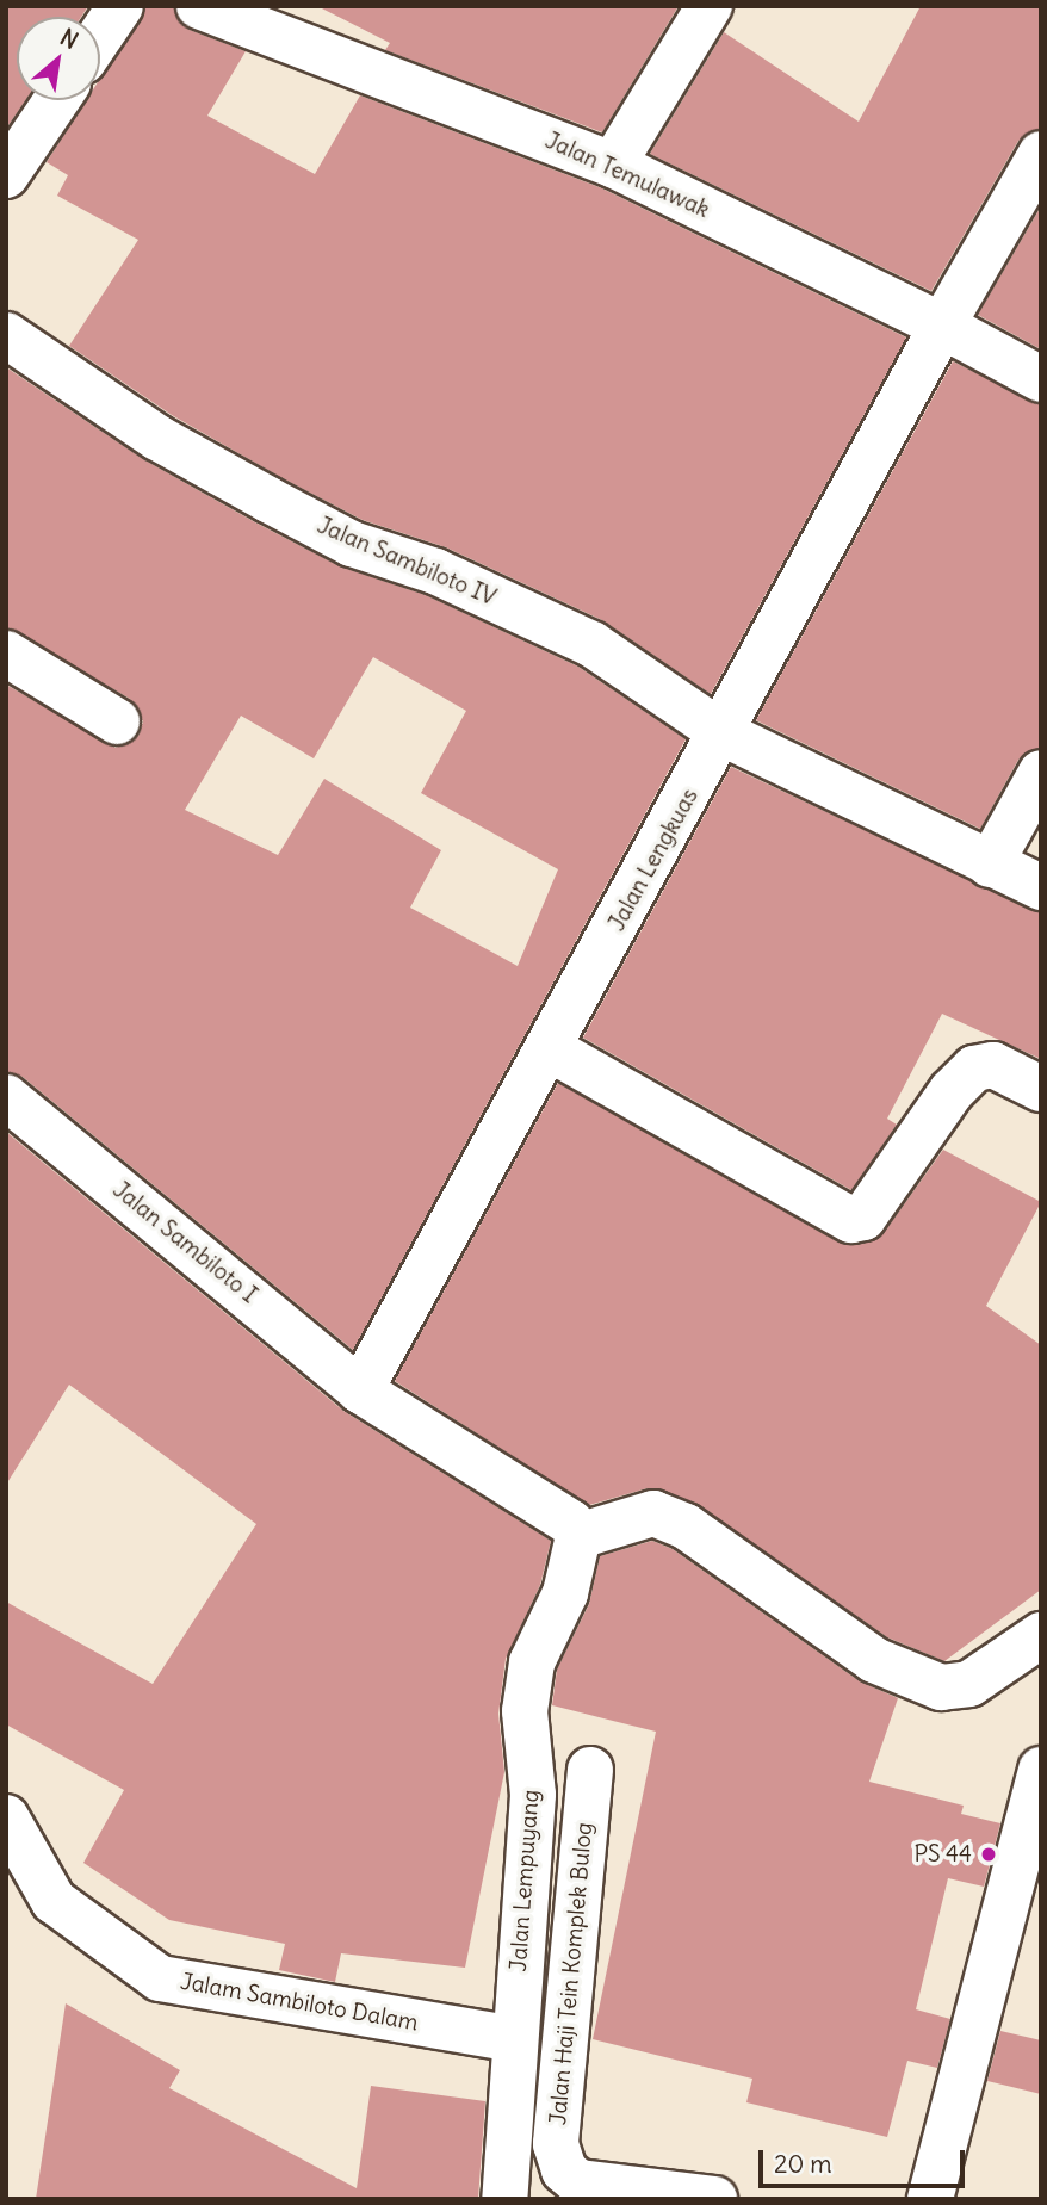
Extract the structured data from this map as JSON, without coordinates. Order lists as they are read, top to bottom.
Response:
{
  "streets": {
    "street": [
      "Jalan Temulawak",
      "Jalan Sambiloto IV",
      "Jalan Lengkuas",
      "Jalan Sambiloto I",
      "Jalan Lempuyang",
      "Jalan Haji Tein Komplek Bulog",
      "Jalam Sambiloto Dalam"
    ]
  },
  "crossings": [
    ["Jalan Temulawak", "Jalan Lengkuas"],
    ["Jalan Sambiloto IV", "Jalan Lengkuas"],
    ["Jalan Lengkuas", "Jalan Sambiloto I"],
    ["Jalan Lempuyang", "Jalam Sambiloto Dalam"]
  ],
  "places": ["PS 44"],
  "scale_bar": "20 m",
  "north": "top right"
}
